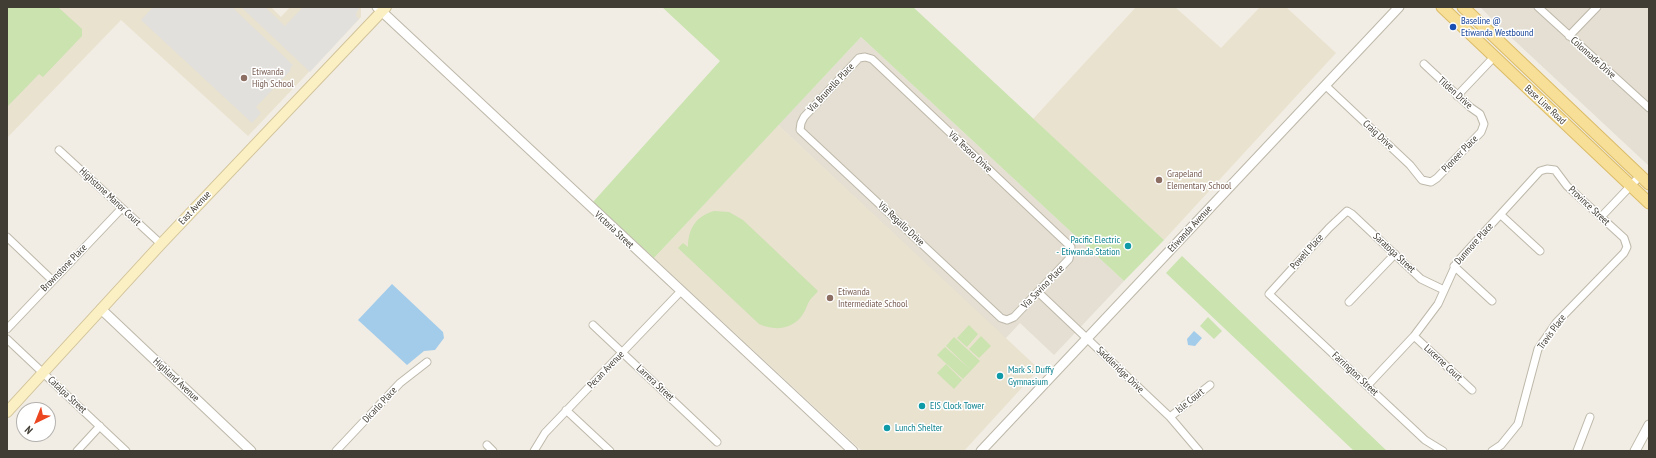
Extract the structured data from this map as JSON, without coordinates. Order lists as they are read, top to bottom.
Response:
{
  "streets": {
    "main road": ["Base Line Road", "East Avenue"],
    "street": [
      "Colonnade Drive",
      "Via Brunello Place",
      "Tilden Drive",
      "Craig Drive",
      "Via Tesoro Drive",
      "Pioneer Place",
      "Highstone Manor Court",
      "Province Street",
      "Via Regallo Drive",
      "Etiwanda Avenue",
      "Victoria Street",
      "Dunmore Place",
      "Powell Place",
      "Saratoga Street",
      "Brownstone Place",
      "Via Savino Place",
      "Travis Place",
      "Lucerne Court",
      "Pecan Avenue",
      "Saddleridge Drive",
      "Farrington Street",
      "Highland Avenue",
      "Larrera Street",
      "Catalpa Street",
      "Isle Court",
      "Dicarlo Place"
    ]
  },
  "crossings": [
    ["Via Brunello Place", "Via Tesoro Drive"],
    ["Via Brunello Place", "Via Regallo Drive"],
    ["Tilden Drive", "Pioneer Place"],
    ["Craig Drive", "Pioneer Place"],
    ["Craig Drive", "Etiwanda Avenue"],
    ["Via Tesoro Drive", "Via Savino Place"],
    ["Highstone Manor Court", "East Avenue"],
    ["Highstone Manor Court", "Brownstone Place"],
    ["Province Street", "Dunmore Place"],
    ["Province Street", "Travis Place"],
    ["East Avenue", "Victoria Street"],
    ["East Avenue", "Highland Avenue"],
    ["East Avenue", "Catalpa Street"],
    ["Via Regallo Drive", "Via Savino Place"],
    ["Etiwanda Avenue", "Saddleridge Drive"],
    ["Victoria Street", "Pecan Avenue"],
    ["Dunmore Place", "Saratoga Street"],
    ["Dunmore Place", "Lucerne Court"],
    ["Dunmore Place", "Farrington Street"],
    ["Powell Place", "Saratoga Street"],
    ["Powell Place", "Farrington Street"],
    ["Via Savino Place", "Saddleridge Drive"],
    ["Pecan Avenue", "Larrera Street"],
    ["Saddleridge Drive", "Isle Court"]
  ],
  "places": [
    "Baseline @ Etiwanda Westbound",
    "Etiwanda High School",
    "Grapeland Elementary School",
    "Pacific Electric - Etiwanda Station",
    "Etiwanda Intermediate School",
    "Mark S. Duffy Gymnasium",
    "EIS Clock Tower",
    "Lunch Shelter"
  ],
  "north": "bottom left"
}
